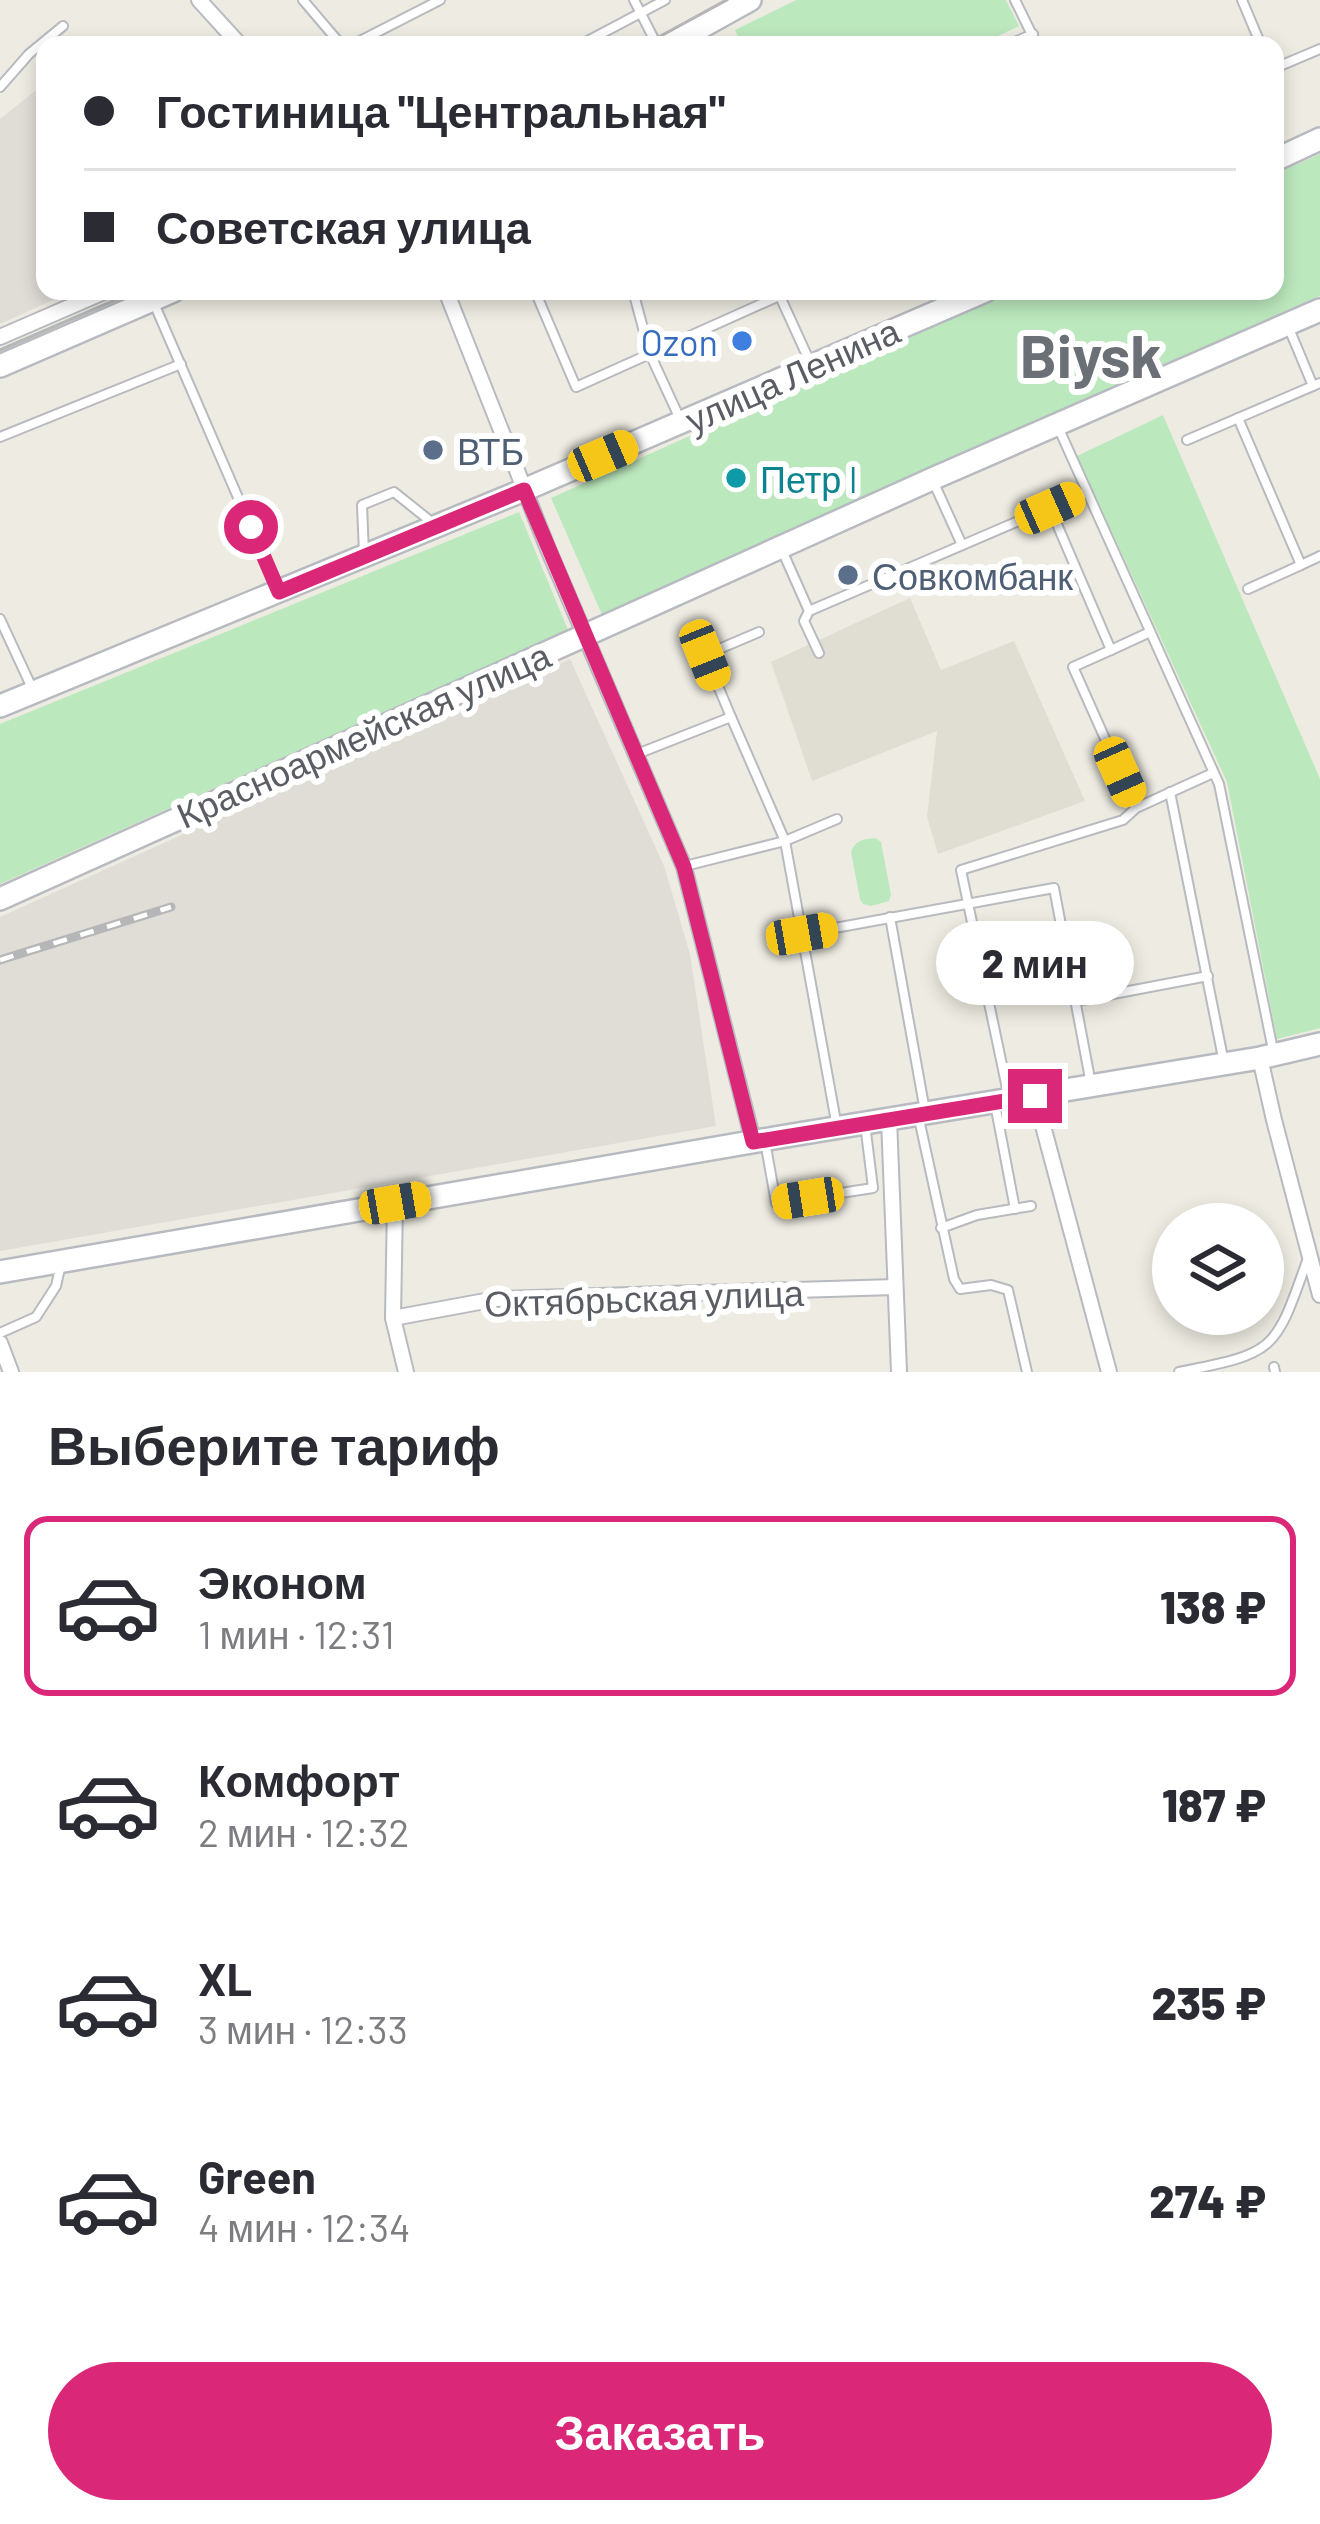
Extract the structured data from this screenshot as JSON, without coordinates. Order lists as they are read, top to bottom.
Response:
{
  "streets": {
    "main road": ["улица Ленина", "Красноармейская улица"],
    "street": ["Октябрьская улица"]
  },
  "districts": ["Biysk"],
  "places": [
    "Ozon",
    "ВТБ",
    "Петр I",
    "Совкомбанк"
  ],
  "page": {
    "banner": ["Гостиница \"Центральная\"", "Советская улица"],
    "bubble": "2 мин",
    "heading": "Выберите тариф",
    "list": [
      {
        "name": "Эконом",
        "note": "1 мин · 12:31",
        "value": "138 ₽"
      },
      {
        "name": "Комфорт",
        "note": "2 мин · 12:32",
        "value": "187 ₽"
      },
      {
        "name": "XL",
        "note": "3 мин · 12:33",
        "value": "235 ₽"
      },
      {
        "name": "Green",
        "note": "4 мин · 12:34",
        "value": "274 ₽"
      }
    ],
    "buttons": "Заказать"
  }
}
